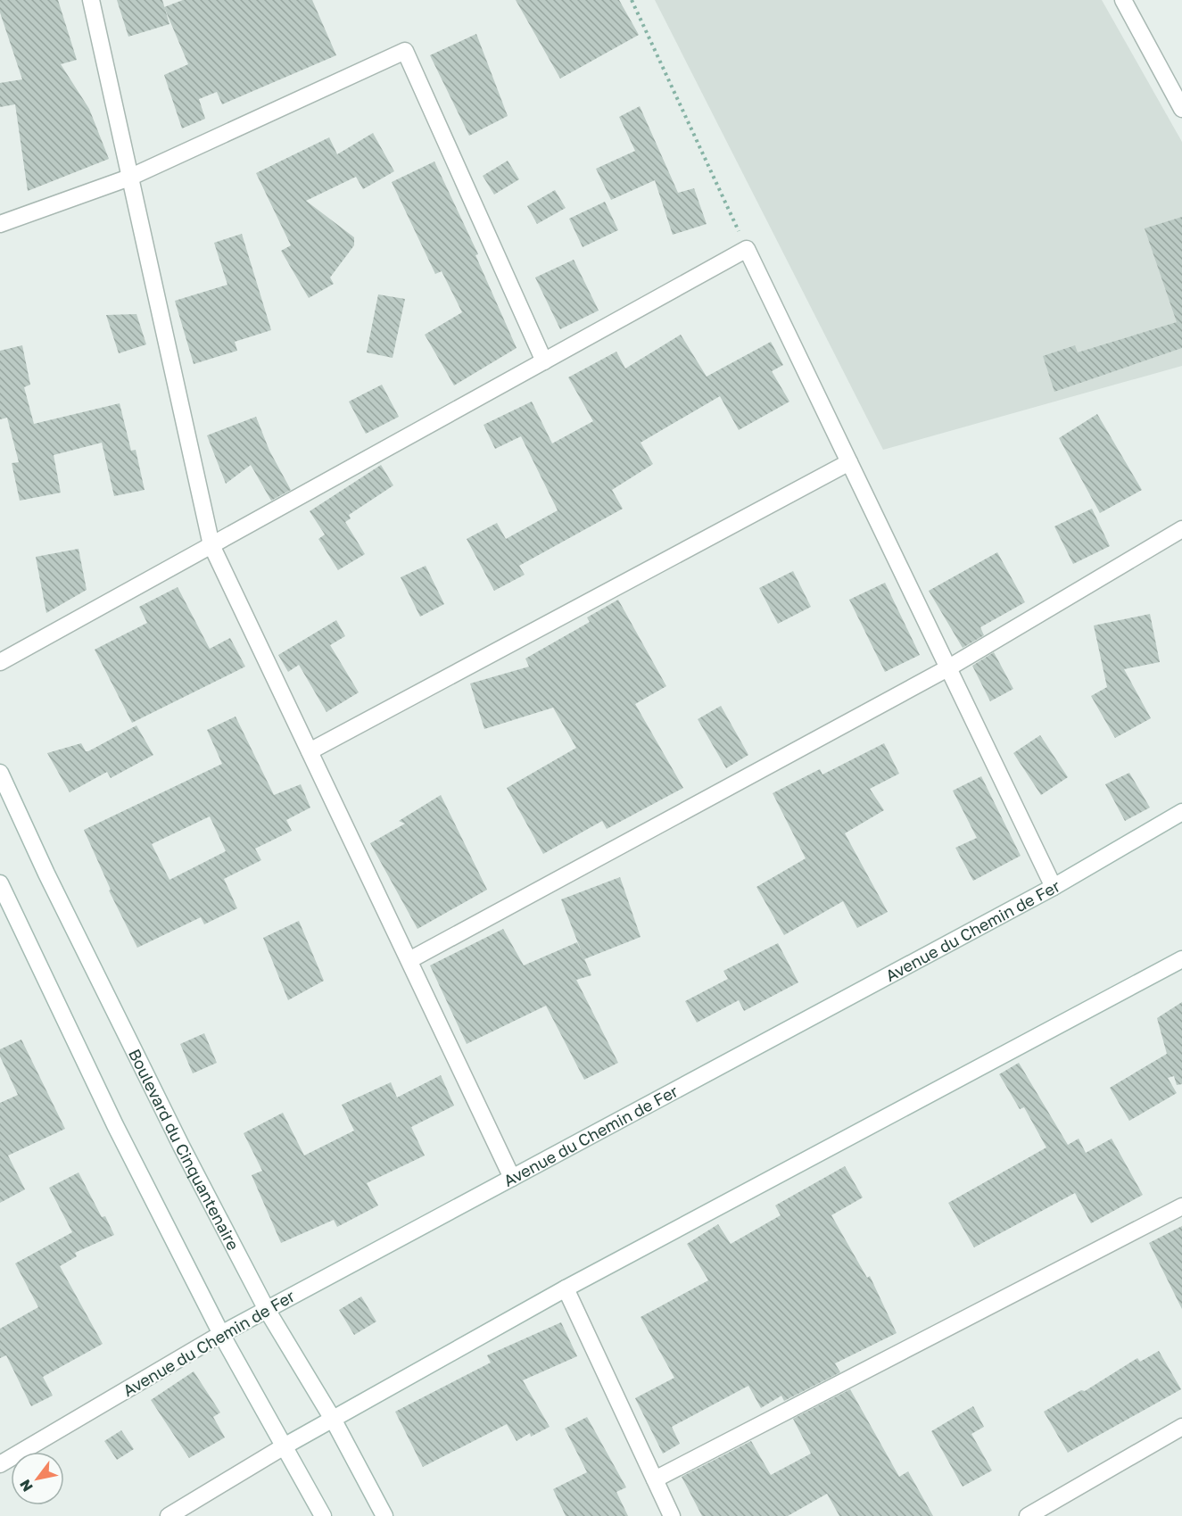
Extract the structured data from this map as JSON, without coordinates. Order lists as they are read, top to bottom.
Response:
{
  "streets": {
    "street": ["Avenue du Chemin de Fer", "Boulevard du Cinquantenaire"]
  },
  "crossings": [
    ["Avenue du Chemin de Fer", "Boulevard du Cinquantenaire"]
  ],
  "north": "bottom left"
}
